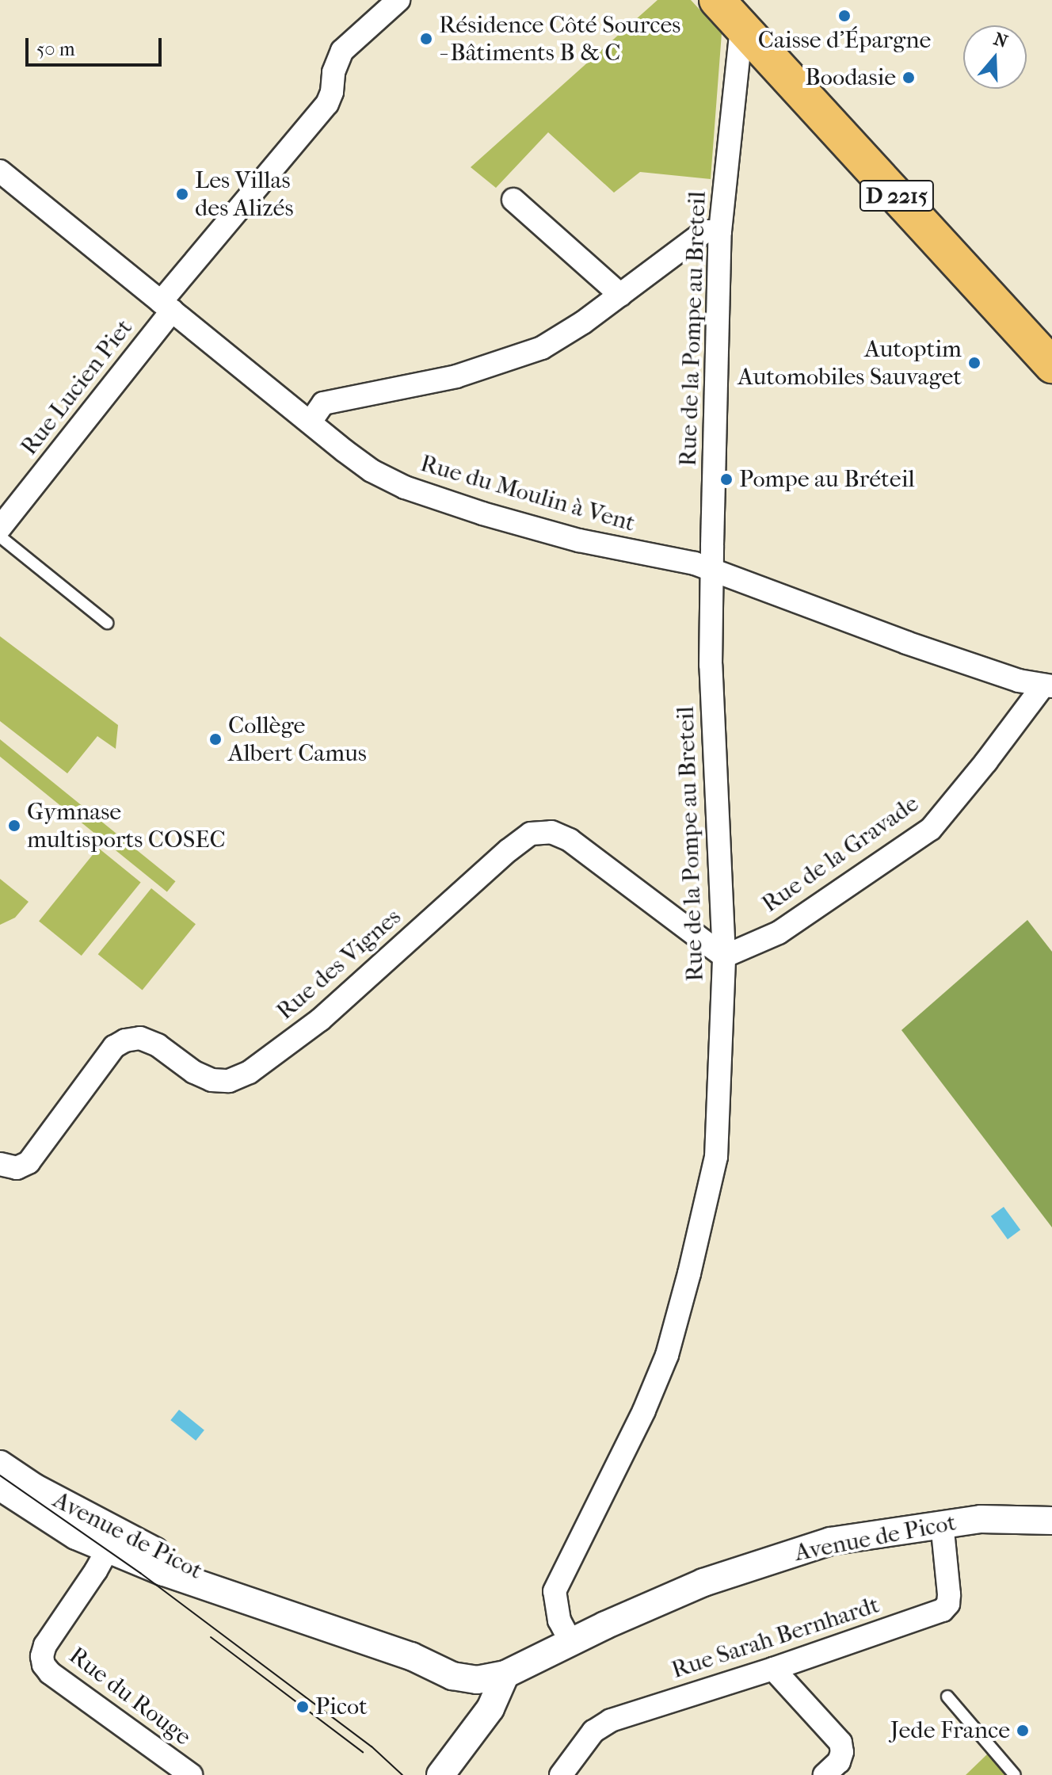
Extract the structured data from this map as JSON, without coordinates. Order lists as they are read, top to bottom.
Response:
{
  "streets": {
    "main road": ["D 2215"],
    "street": [
      "Rue de la Pompe au Breteil",
      "Rue Lucien Piet",
      "Rue du Moulin à Vent",
      "Rue de la Gravade",
      "Rue des Vignes",
      "Avenue de Picot",
      "Rue Sarah Bernhardt",
      "Rue du Rouge"
    ]
  },
  "crossings": [
    ["D 2215", "Rue de la Pompe au Breteil"],
    ["Rue de la Pompe au Breteil", "Rue du Moulin à Vent"],
    ["Rue de la Pompe au Breteil", "Rue de la Gravade"],
    ["Rue de la Pompe au Breteil", "Rue des Vignes"],
    ["Rue de la Pompe au Breteil", "Avenue de Picot"],
    ["Rue Lucien Piet", "Rue du Moulin à Vent"],
    ["Rue du Moulin à Vent", "Rue de la Gravade"],
    ["Rue de la Gravade", "Rue des Vignes"],
    ["Avenue de Picot", "Rue Sarah Bernhardt"],
    ["Avenue de Picot", "Rue du Rouge"]
  ],
  "places": [
    "Caisse d'Épargne",
    "Résidence Côté Sources - Bâtiments B & C",
    "Boodasie",
    "Les Villas des Alizés",
    "Autoptim Automobiles Sauvaget",
    "Pompe au Bréteil",
    "Collège Albert Camus",
    "Gymnase multisports COSEC",
    "Picot",
    "Jede France"
  ],
  "scale_bar": "50 m",
  "north": "top"
}
